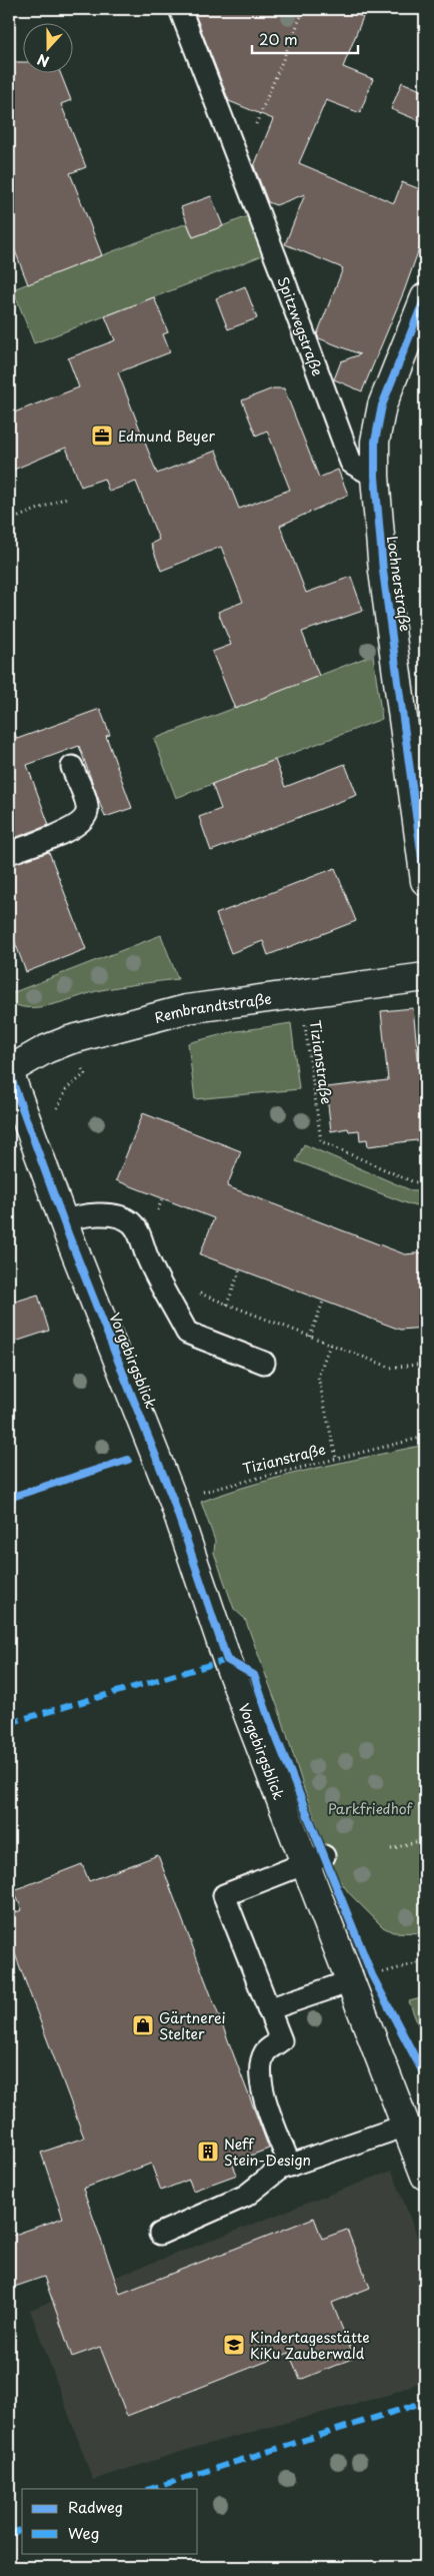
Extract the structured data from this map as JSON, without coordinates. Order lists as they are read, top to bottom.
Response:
{
  "streets": {
    "street": ["Lochnerstraße", "Rembrandtstraße", "Vorgebirgsblick"],
    "lane": ["Spitzwegstraße"],
    "path": ["Tizianstraße"]
  },
  "crossings": [
    ["Spitzwegstraße", "Lochnerstraße"],
    ["Rembrandtstraße", "Tizianstraße"],
    ["Rembrandtstraße", "Vorgebirgsblick"],
    ["Tizianstraße", "Vorgebirgsblick"]
  ],
  "parks": ["Parkfriedhof"],
  "places": {
    "office": ["Edmund Beyer"],
    "shop": ["Gärtnerei Stelter"],
    "building": ["Neff Stein-Design"],
    "school or university": ["Kindertagesstätte KiKu Zauberwald"]
  },
  "legend": ["Radweg", "Weg"],
  "scale_bar": "20 m",
  "north": "bottom"
}
